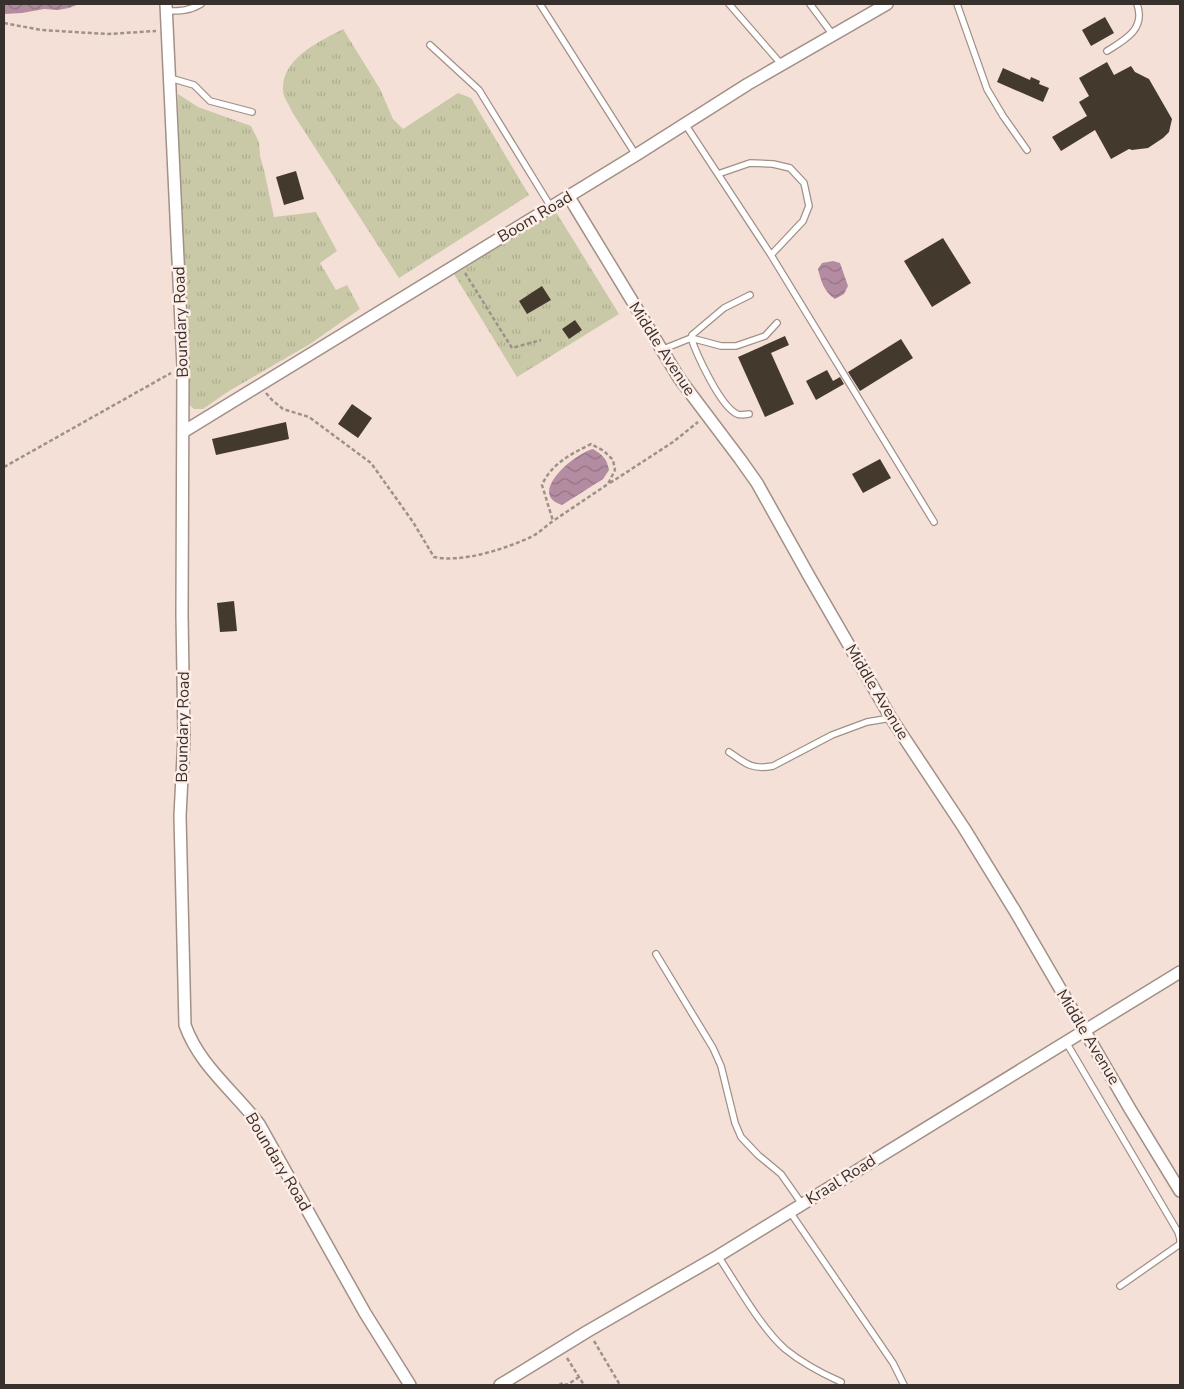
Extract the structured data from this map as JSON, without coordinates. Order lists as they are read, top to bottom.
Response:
{
  "streets": {
    "street": [
      "Boom Road",
      "Boundary Road",
      "Middle Avenue",
      "Kraal Road"
    ]
  },
  "crossings": [
    ["Boom Road", "Boundary Road"],
    ["Boom Road", "Middle Avenue"],
    ["Middle Avenue", "Kraal Road"]
  ]
}
